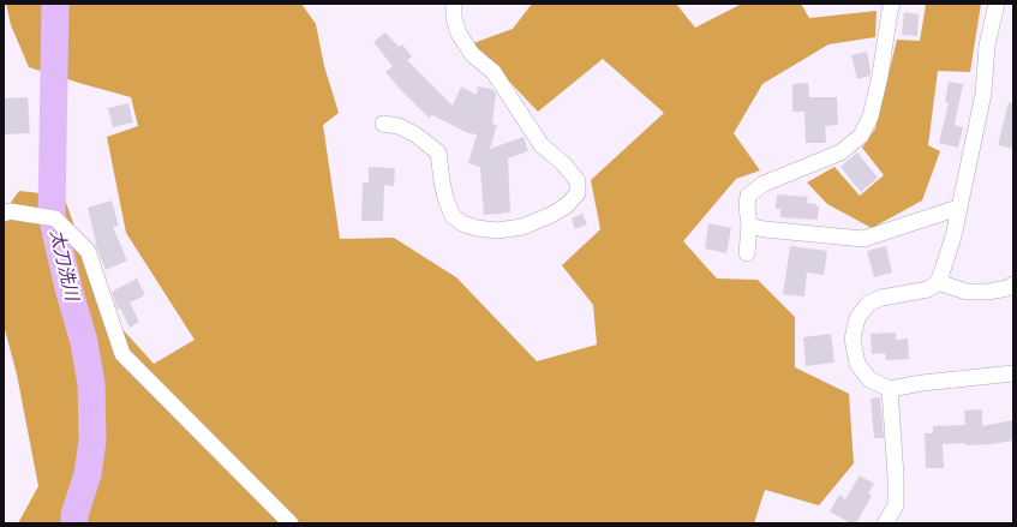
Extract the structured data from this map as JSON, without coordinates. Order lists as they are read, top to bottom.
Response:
{
  "water": ["太刀洗川"]
}
